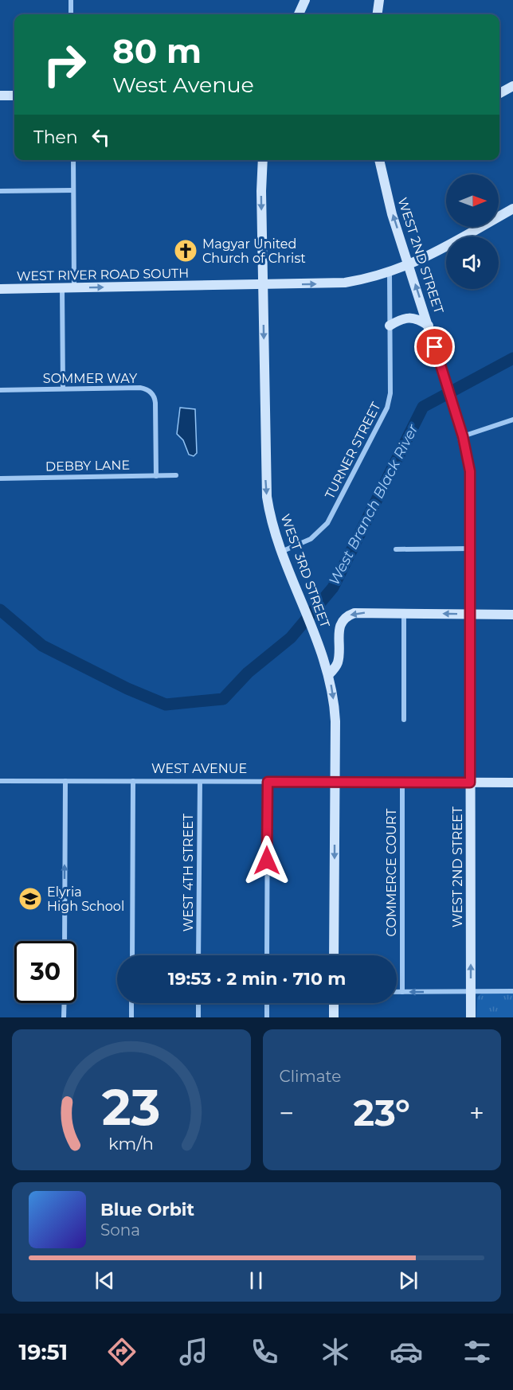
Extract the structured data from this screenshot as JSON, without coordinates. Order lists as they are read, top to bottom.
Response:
{
  "streets": {
    "main road": [
      "WEST 2ND STREET",
      "WEST RIVER ROAD SOUTH",
      "WEST 3RD STREET",
      "WEST AVENUE"
    ],
    "street": [
      "SOMMER WAY",
      "TURNER STREET",
      "DEBBY LANE",
      "WEST 4TH STREET",
      "COMMERCE COURT"
    ]
  },
  "crossings": [
    ["WEST 2ND STREET", "WEST RIVER ROAD SOUTH"],
    ["WEST 2ND STREET", "WEST AVENUE"],
    ["WEST RIVER ROAD SOUTH", "TURNER STREET"],
    ["WEST RIVER ROAD SOUTH", "WEST 3RD STREET"],
    ["SOMMER WAY", "DEBBY LANE"],
    ["TURNER STREET", "WEST 3RD STREET"],
    ["WEST 3RD STREET", "WEST AVENUE"],
    ["WEST AVENUE", "WEST 4TH STREET"],
    ["WEST AVENUE", "COMMERCE COURT"]
  ],
  "one_way": ["WEST 2ND STREET", "WEST RIVER ROAD SOUTH", "WEST 3RD STREET"],
  "water": ["West Branch Black River"],
  "places": {
    "church": ["Magyar United Church of Christ"],
    "school or university": ["Elyria High School"]
  },
  "north": "right",
  "page": {
    "turn": ["80 m", "West Avenue"],
    "then": "Then",
    "limit": "30",
    "trip": "19:53 · 2 min · 710 m",
    "tile": "Climate",
    "heat": ["−", "23°", "+"],
    "song": ["Blue Orbit", "Sona"],
    "tabs": "19:51",
    "gauge": ["23", "km/h"]
  }
}
